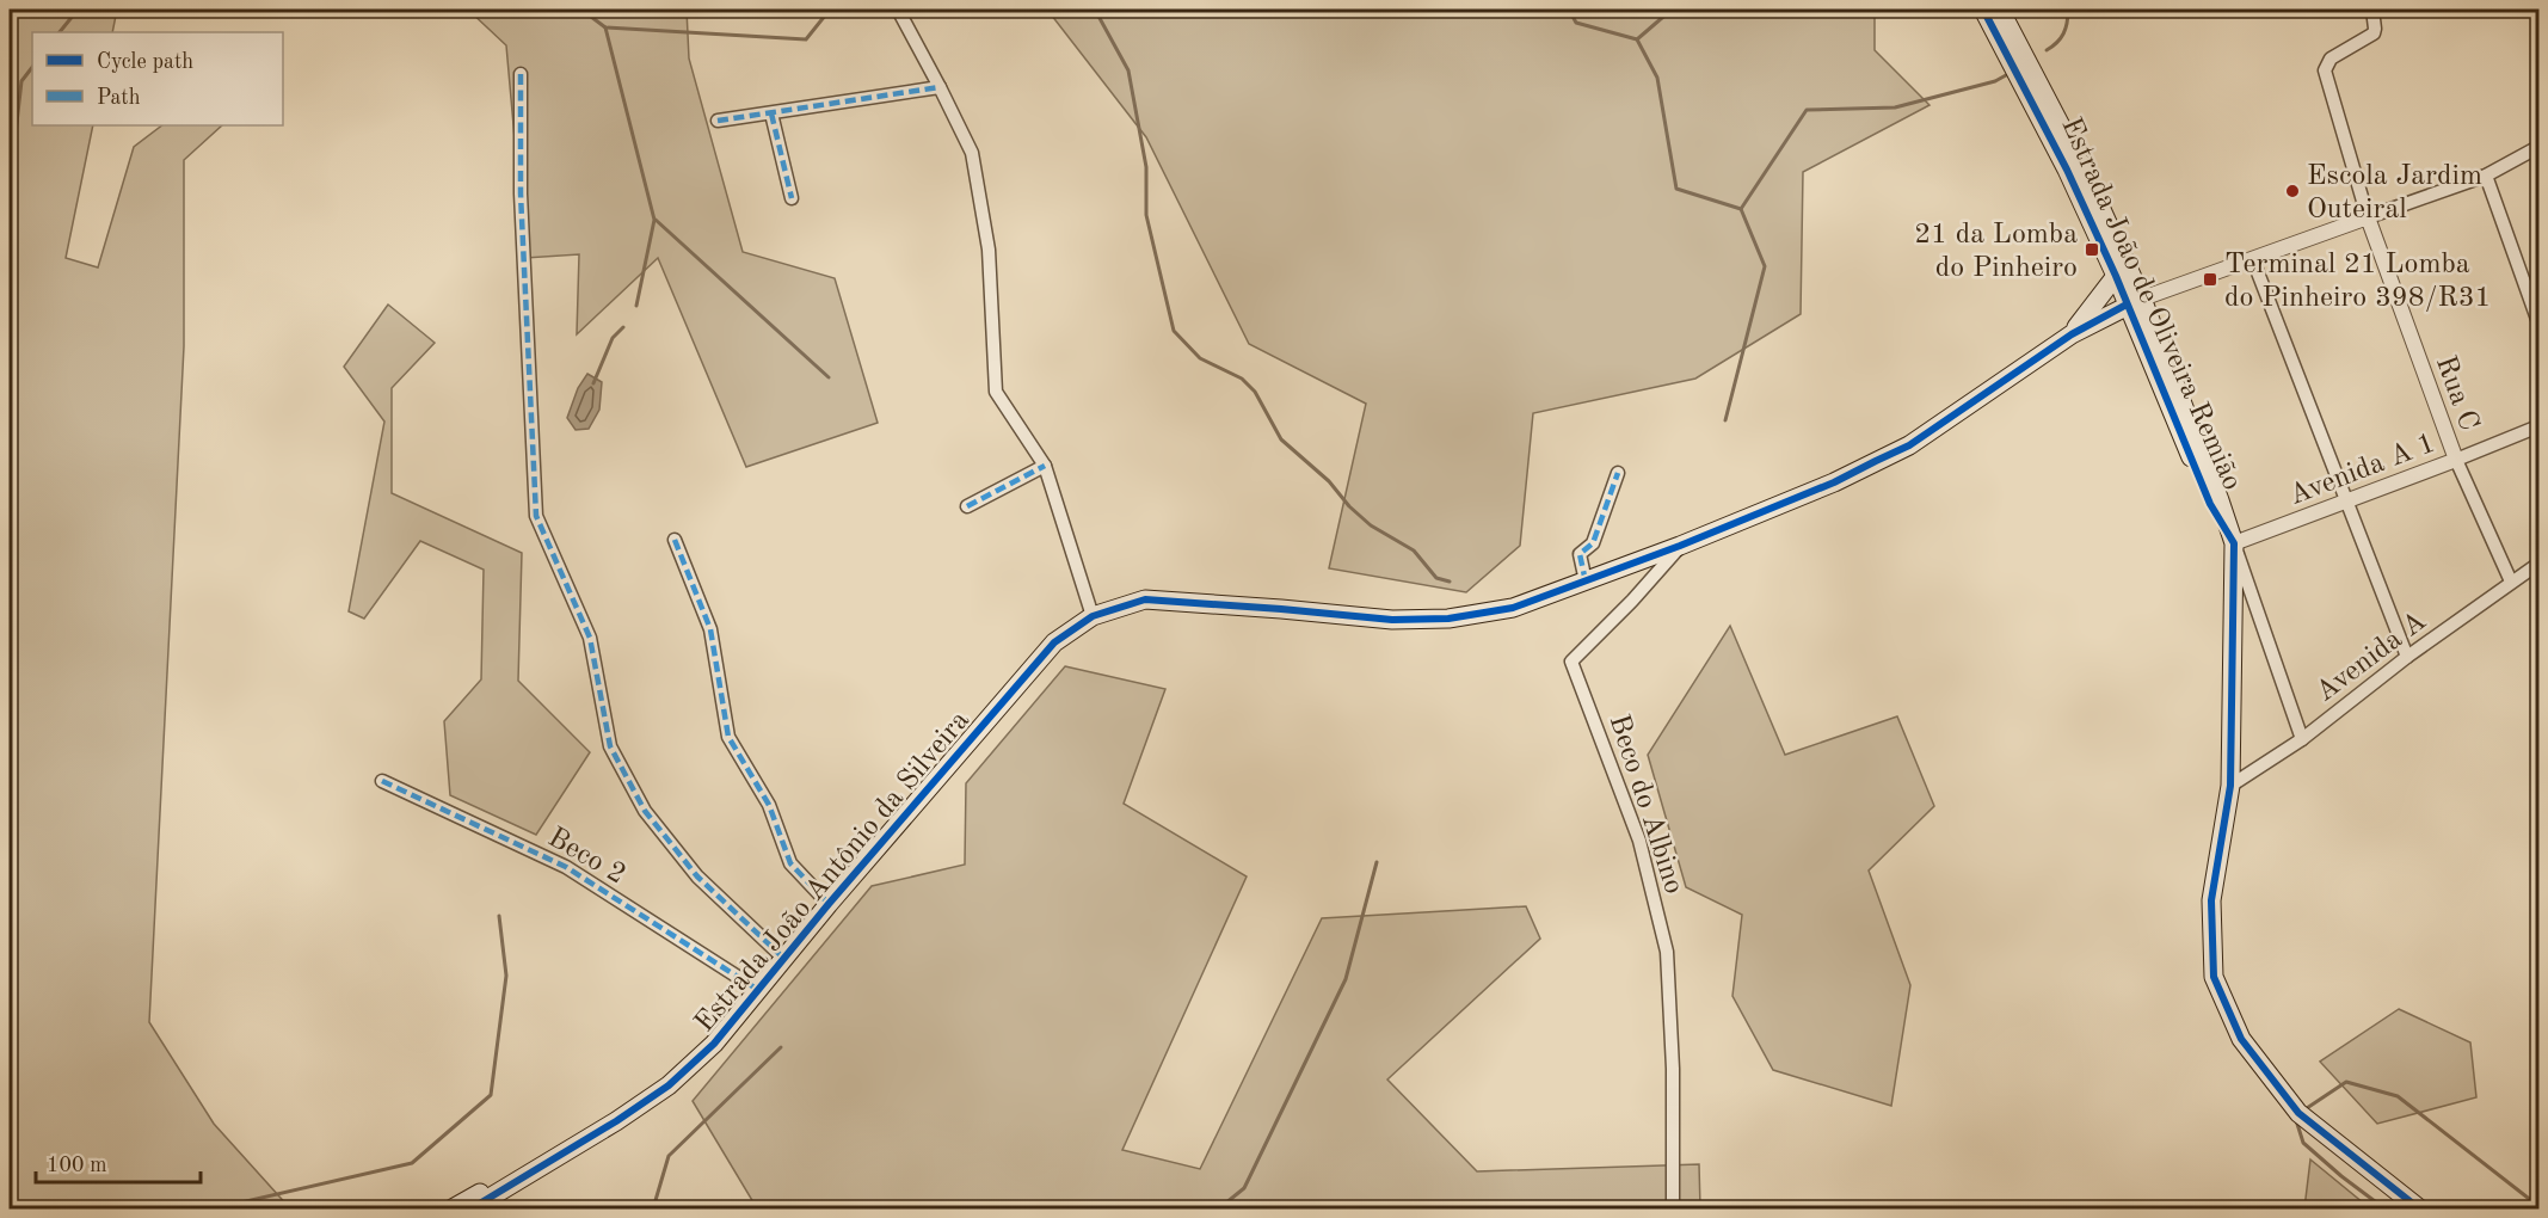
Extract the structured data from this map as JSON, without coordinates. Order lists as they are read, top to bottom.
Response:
{
  "streets": {
    "main road": ["Estrada João de Oliveira Remião", "Estrada João Antônio da Silveira"],
    "street": [
      "Rua C",
      "Avenida A 1",
      "Avenida A",
      "Beco do Albino",
      "Beco 2"
    ]
  },
  "crossings": [
    ["Estrada João de Oliveira Remião", "Avenida A 1"],
    ["Estrada João de Oliveira Remião", "Estrada João Antônio da Silveira"],
    ["Rua C", "Avenida A 1"],
    ["Rua C", "Avenida A"],
    ["Beco do Albino", "Estrada João Antônio da Silveira"],
    ["Beco 2", "Estrada João Antônio da Silveira"]
  ],
  "places": {
    "other": ["Escola Jardim Outeiral"],
    "transit": ["21 da Lomba do Pinheiro", "Terminal 21 Lomba do Pinheiro 398/R31"]
  },
  "legend": ["Cycle path", "Path"],
  "scale_bar": "100 m"
}
